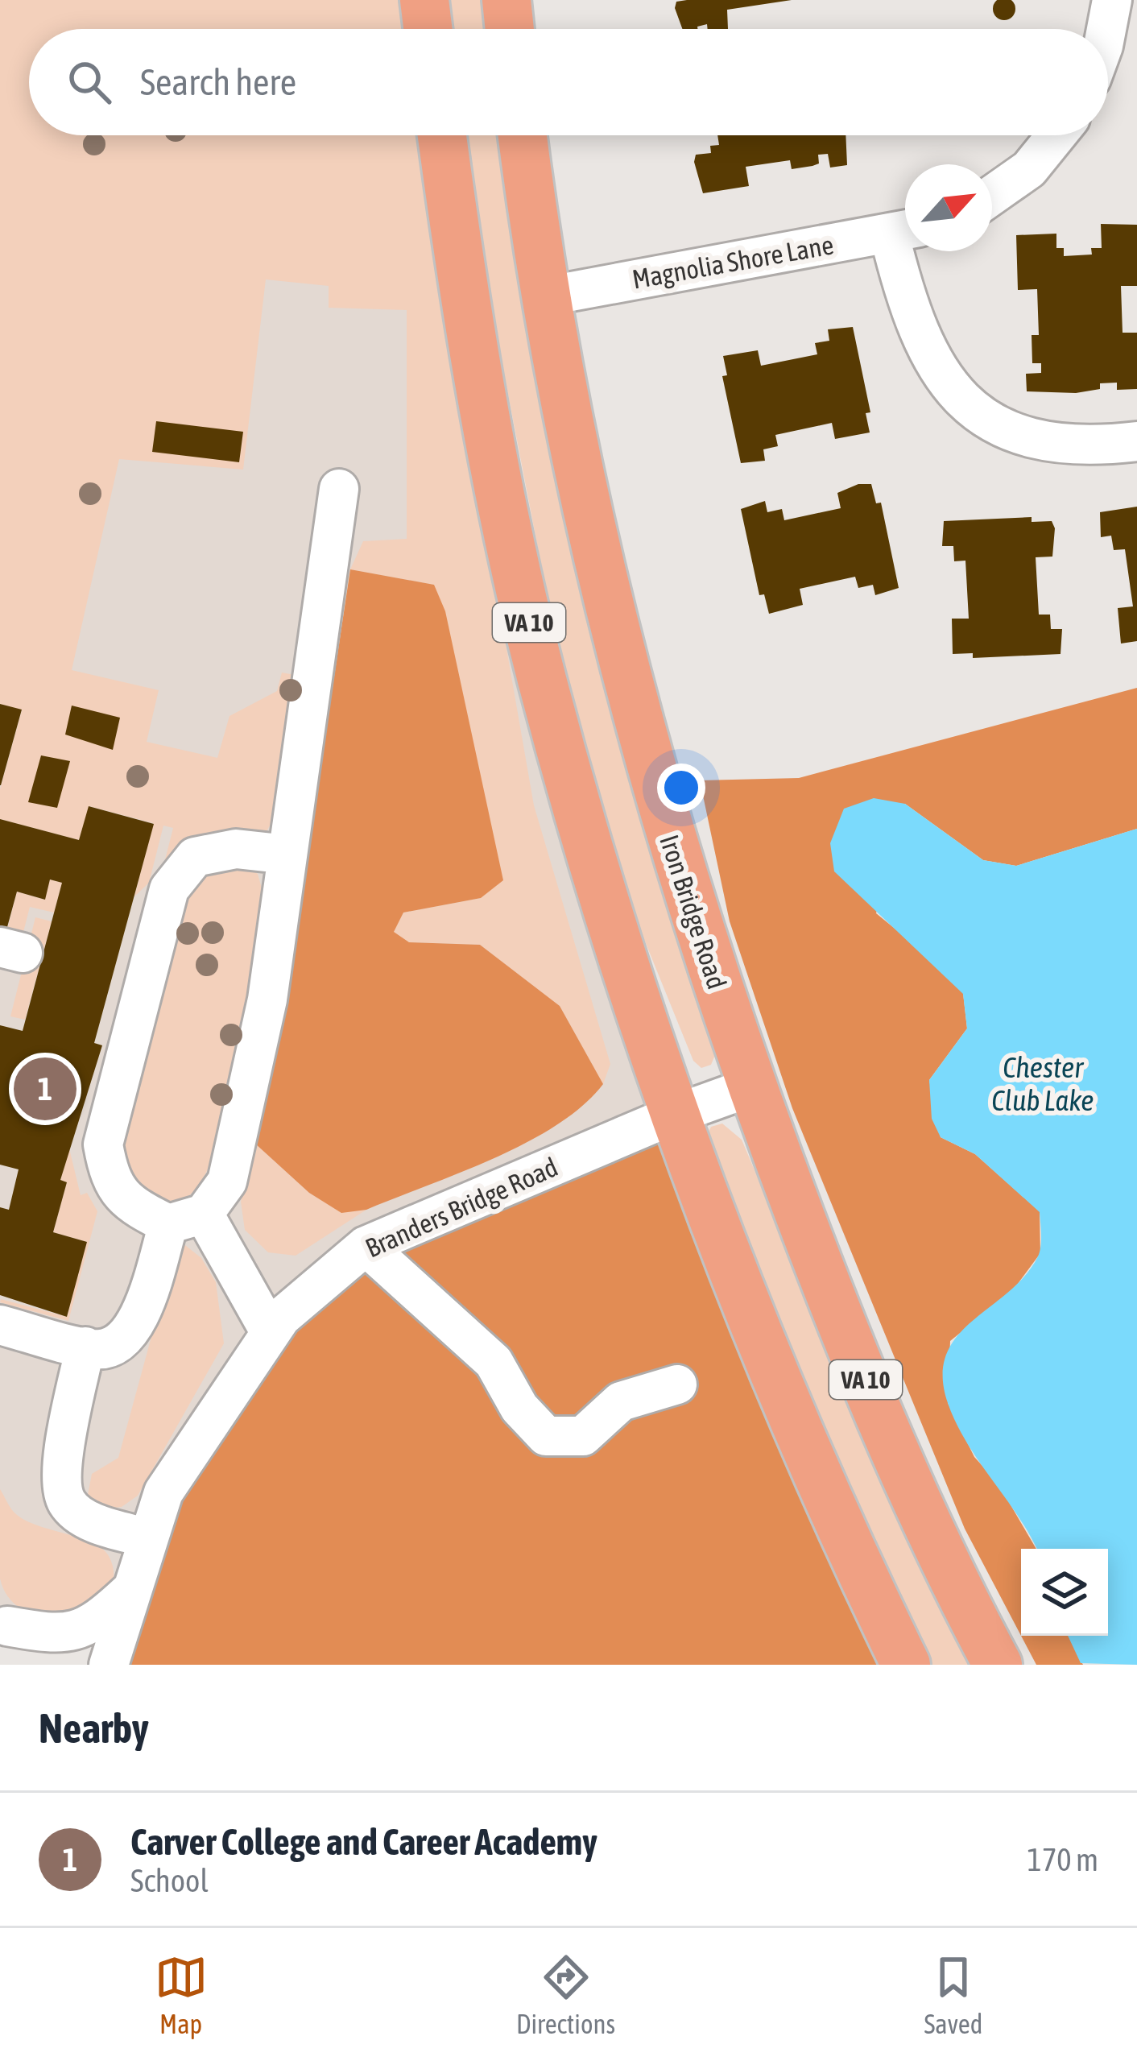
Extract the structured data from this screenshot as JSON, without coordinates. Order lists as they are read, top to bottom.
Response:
{
  "streets": {
    "main road": ["VA 10", "Iron Bridge Road"],
    "street": ["Magnolia Shore Lane", "Branders Bridge Road"]
  },
  "crossings": [
    ["Magnolia Shore Lane", "Iron Bridge Road"],
    ["VA 10", "Branders Bridge Road"],
    ["Iron Bridge Road", "Branders Bridge Road"]
  ],
  "water": ["Chester Club Lake"],
  "north": "top right",
  "page": {
    "search": "Search here",
    "pins": "1",
    "heading": "Nearby",
    "list": [
      {
        "mark": "1",
        "name": "Carver College and Career Academy",
        "note": "School",
        "value": "170 m"
      }
    ],
    "nav": ["Map", "Directions", "Saved"]
  }
}
